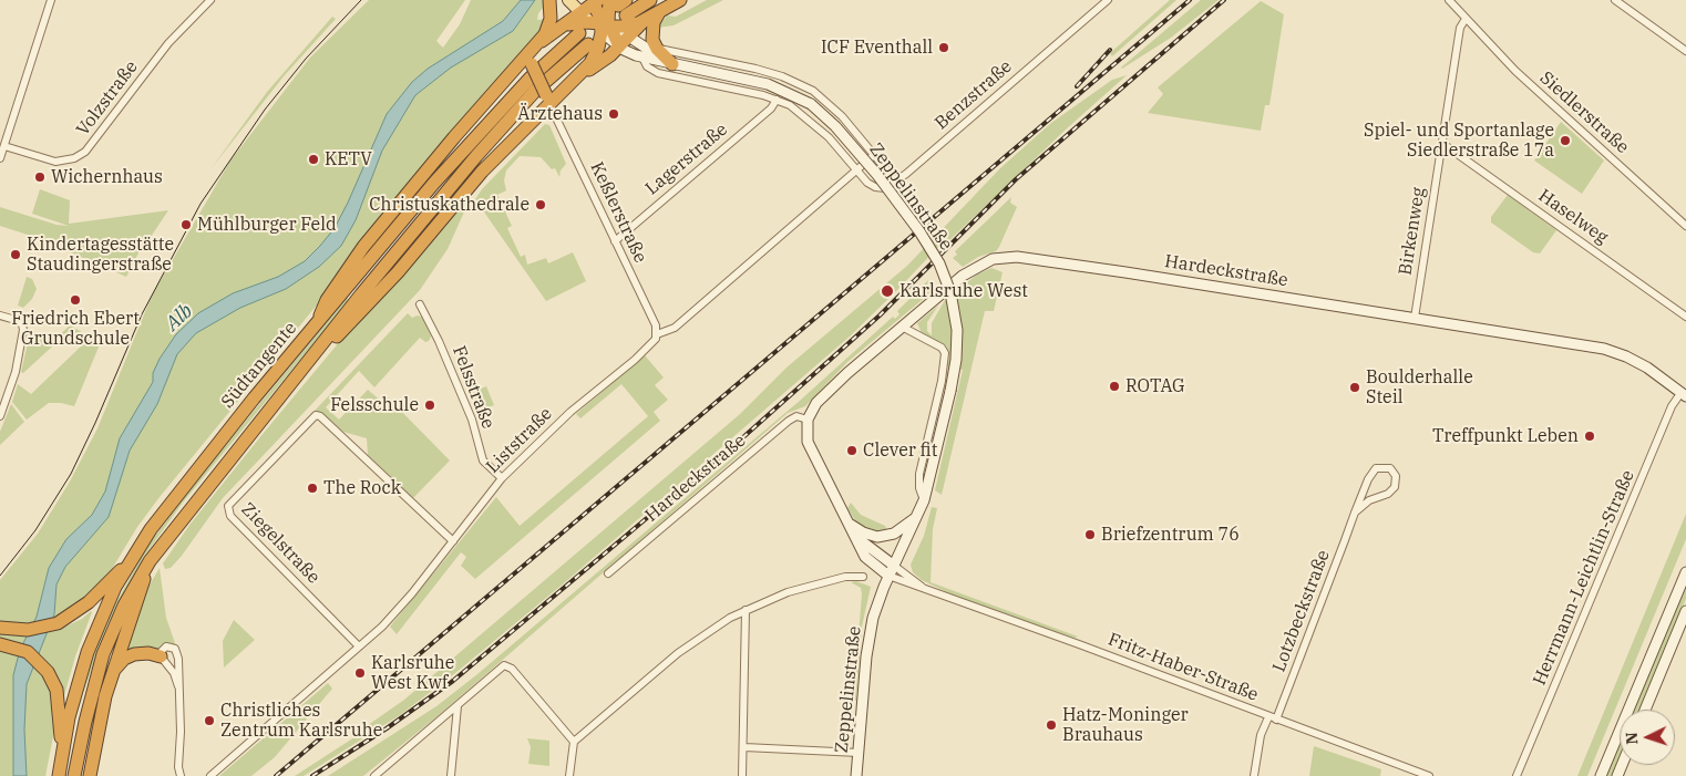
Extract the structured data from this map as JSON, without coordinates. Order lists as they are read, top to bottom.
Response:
{
  "streets": {
    "highway": ["Südtangente"],
    "street": [
      "Benzstraße",
      "Volzstraße",
      "Siedlerstraße",
      "Lagerstraße",
      "Zeppelinstraße",
      "Keßlerstraße",
      "Haselweg",
      "Birkenweg",
      "Hardeckstraße",
      "Felsstraße",
      "Liststraße",
      "Ziegelstraße",
      "Herrmann-Leichtlin-Straße",
      "Lotzbeckstraße",
      "Fritz-Haber-Straße"
    ]
  },
  "crossings": [
    ["Benzstraße", "Zeppelinstraße"],
    ["Siedlerstraße", "Birkenweg"],
    ["Lagerstraße", "Zeppelinstraße"],
    ["Lagerstraße", "Keßlerstraße"],
    ["Zeppelinstraße", "Liststraße"],
    ["Zeppelinstraße", "Fritz-Haber-Straße"],
    ["Keßlerstraße", "Liststraße"],
    ["Haselweg", "Birkenweg"],
    ["Birkenweg", "Hardeckstraße"],
    ["Hardeckstraße", "Herrmann-Leichtlin-Straße"],
    ["Felsstraße", "Liststraße"],
    ["Liststraße", "Ziegelstraße"],
    ["Lotzbeckstraße", "Fritz-Haber-Straße"]
  ],
  "water": ["Alb"],
  "places": [
    "ICF Eventhall",
    "Ärztehaus",
    "Spiel- und Sportanlage Siedlerstraße 17a",
    "KETV",
    "Wichernhaus",
    "Christuskathedrale",
    "Mühlburger Feld",
    "Kindertagesstätte Staudingerstraße",
    "Karlsruhe West",
    "Friedrich Ebert Grundschule",
    "ROTAG",
    "Boulderhalle Steil",
    "Felsschule",
    "Treffpunkt Leben",
    "Clever fit",
    "The Rock",
    "Briefzentrum 76",
    "Karlsruhe West Kwf",
    "Christliches Zentrum Karlsruhe",
    "Hatz-Moninger Brauhaus"
  ],
  "north": "left"
}
